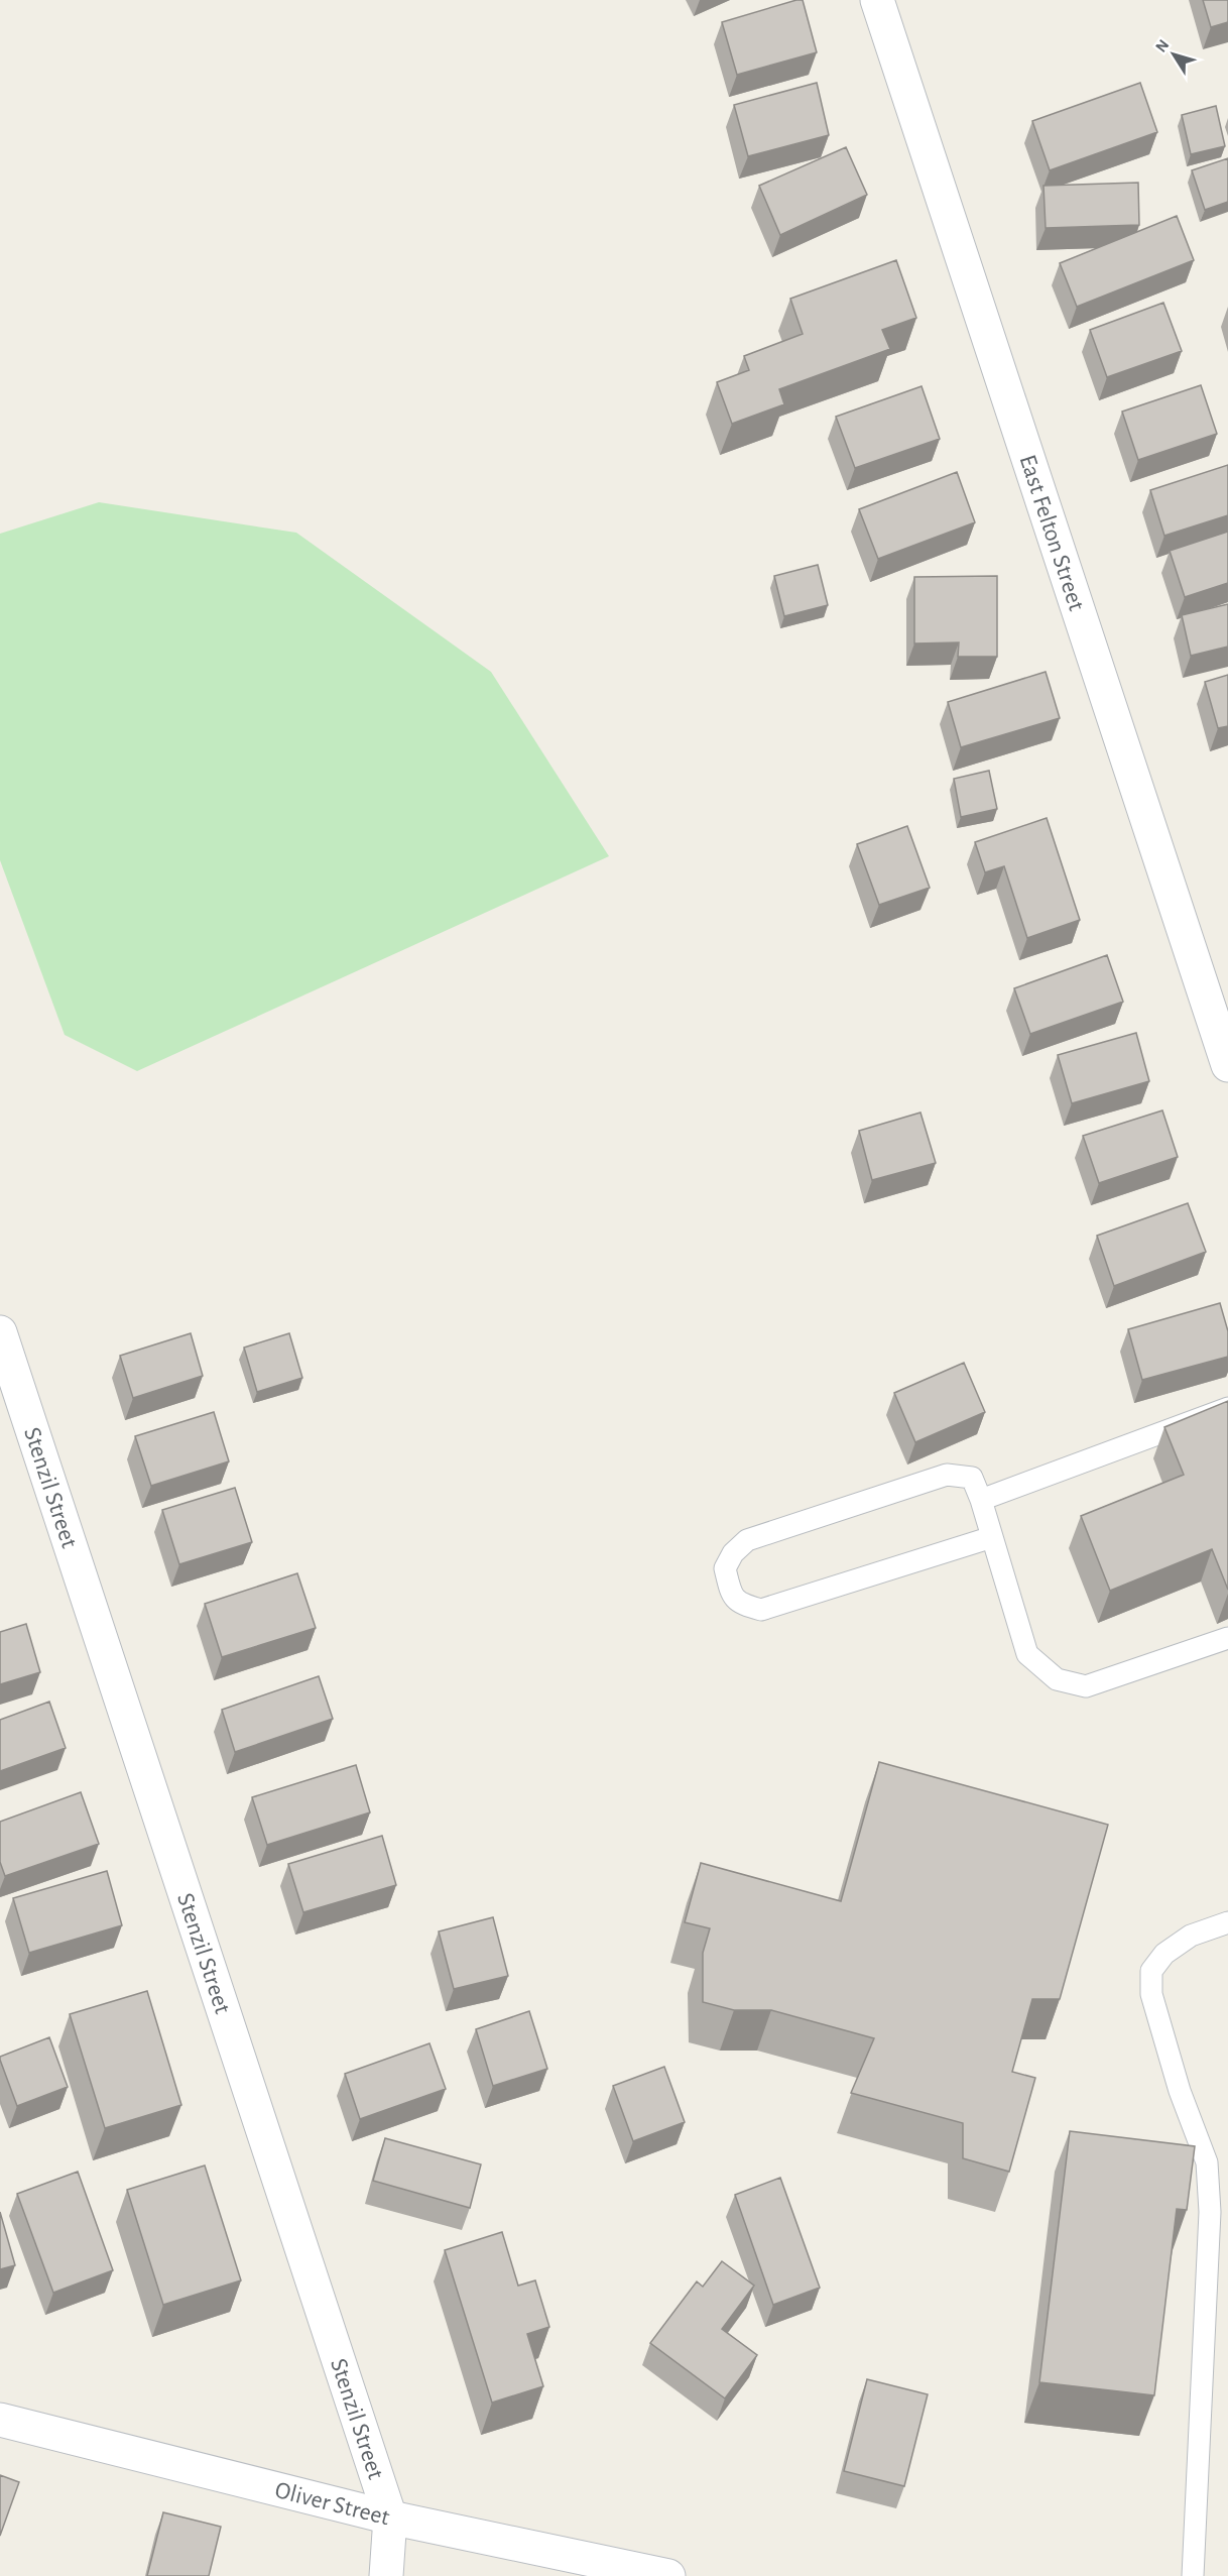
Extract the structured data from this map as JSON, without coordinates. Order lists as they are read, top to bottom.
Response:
{
  "streets": {
    "street": ["East Felton Street", "Stenzil Street", "Oliver Street"]
  },
  "crossings": [
    ["Stenzil Street", "Oliver Street"]
  ],
  "north": "top left"
}
